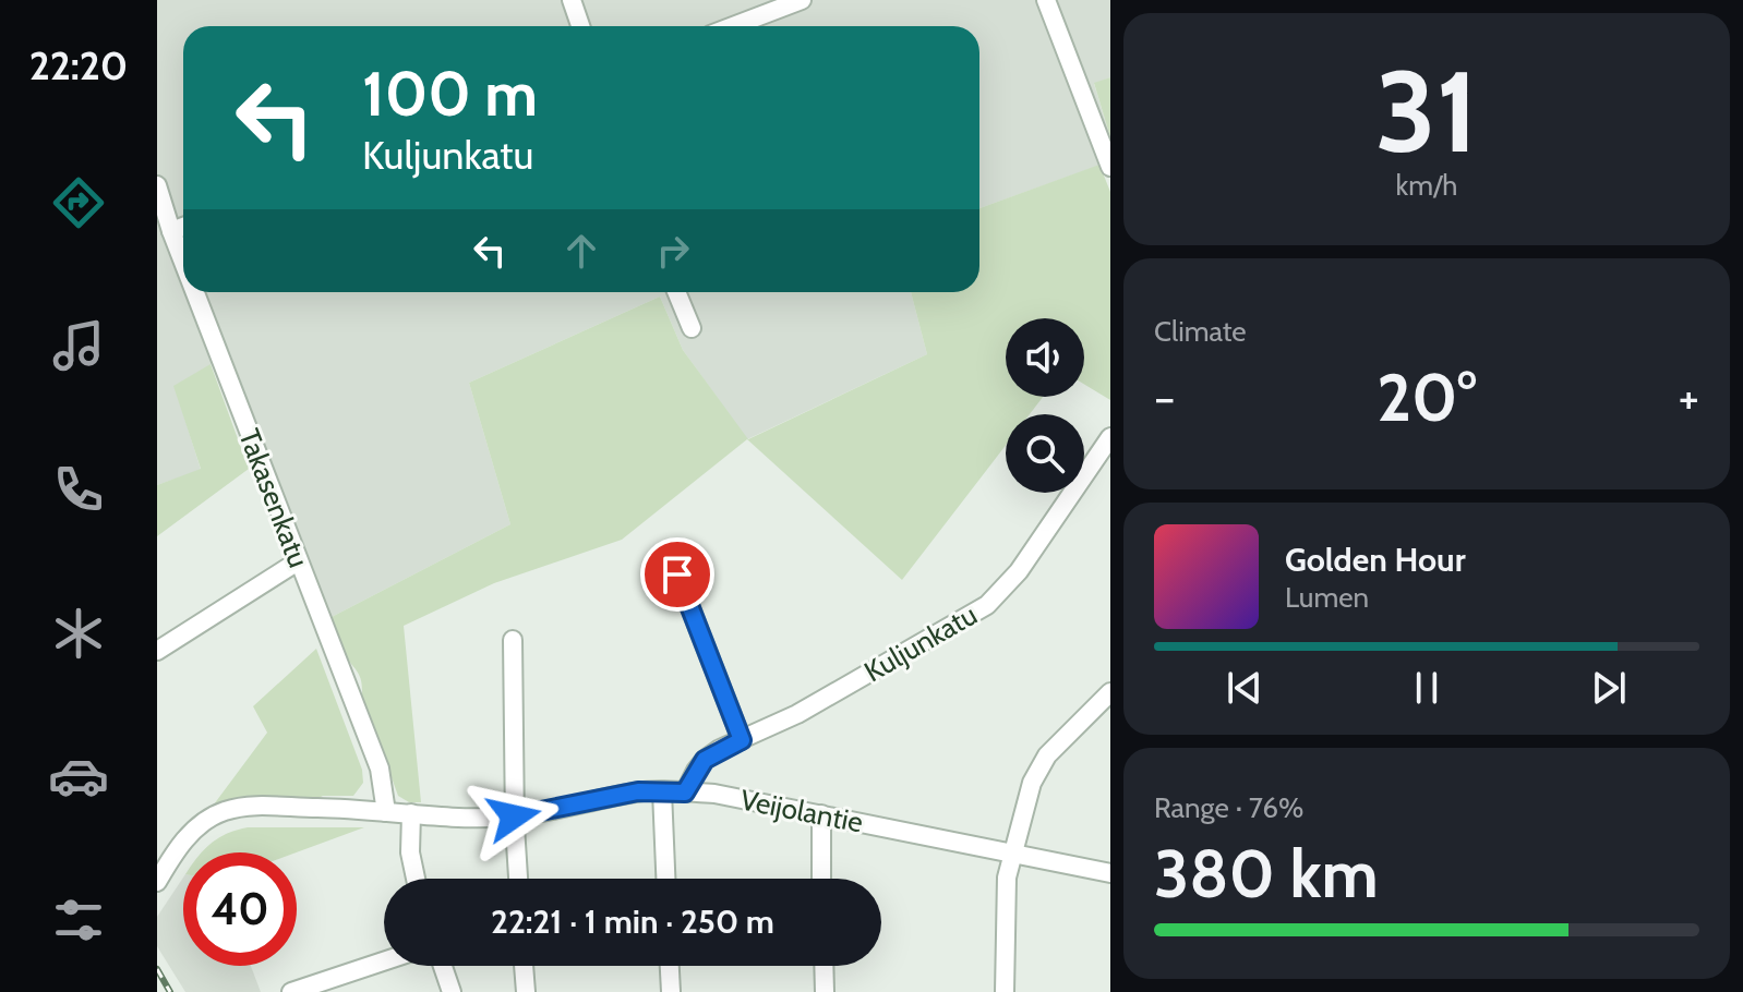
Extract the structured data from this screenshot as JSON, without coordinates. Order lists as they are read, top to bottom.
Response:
{
  "streets": {
    "street": ["Takasenkatu", "Kuljunkatu", "Veijolantie"]
  },
  "crossings": [
    ["Takasenkatu", "Veijolantie"],
    ["Kuljunkatu", "Veijolantie"]
  ],
  "page": {
    "tabs": "22:20",
    "tile": [
      ["31", "km/h"],
      "Climate",
      ["Range · 76%", "380 km"]
    ],
    "turn": ["100 m", "Kuljunkatu"],
    "heat": ["−", "20°", "+"],
    "song": ["Golden Hour", "Lumen"],
    "limit": "40",
    "trip": "22:21 · 1 min · 250 m"
  }
}
